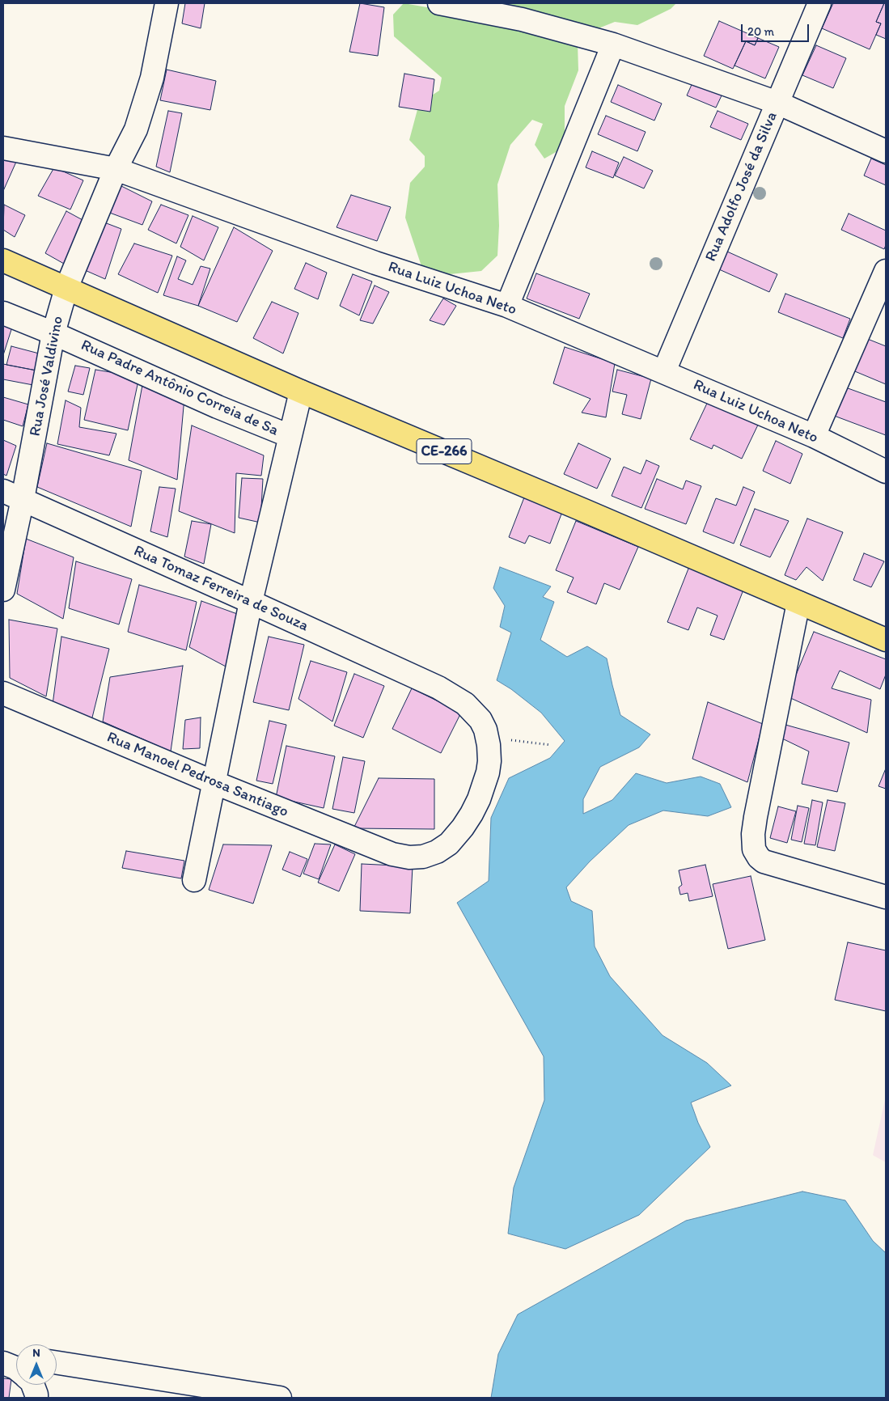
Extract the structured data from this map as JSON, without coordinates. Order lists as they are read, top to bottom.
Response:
{
  "streets": {
    "main road": ["CE-266"],
    "street": [
      "Rua Adolfo José da Silva",
      "Rua Luiz Uchoa Neto",
      "Rua José Valdivino",
      "Rua Padre Antônio Correia de Sa",
      "Rua Tomaz Ferreira de Souza",
      "Rua Manoel Pedrosa Santiago"
    ]
  },
  "crossings": [
    ["Rua Adolfo José da Silva", "Rua Luiz Uchoa Neto"],
    ["Rua Luiz Uchoa Neto", "Rua José Valdivino"],
    ["Rua José Valdivino", "Rua Padre Antônio Correia de Sa"],
    ["Rua José Valdivino", "CE-266"],
    ["Rua José Valdivino", "Rua Tomaz Ferreira de Souza"],
    ["Rua Tomaz Ferreira de Souza", "Rua Manoel Pedrosa Santiago"]
  ],
  "scale_bar": "20 m",
  "north": "top"
}
